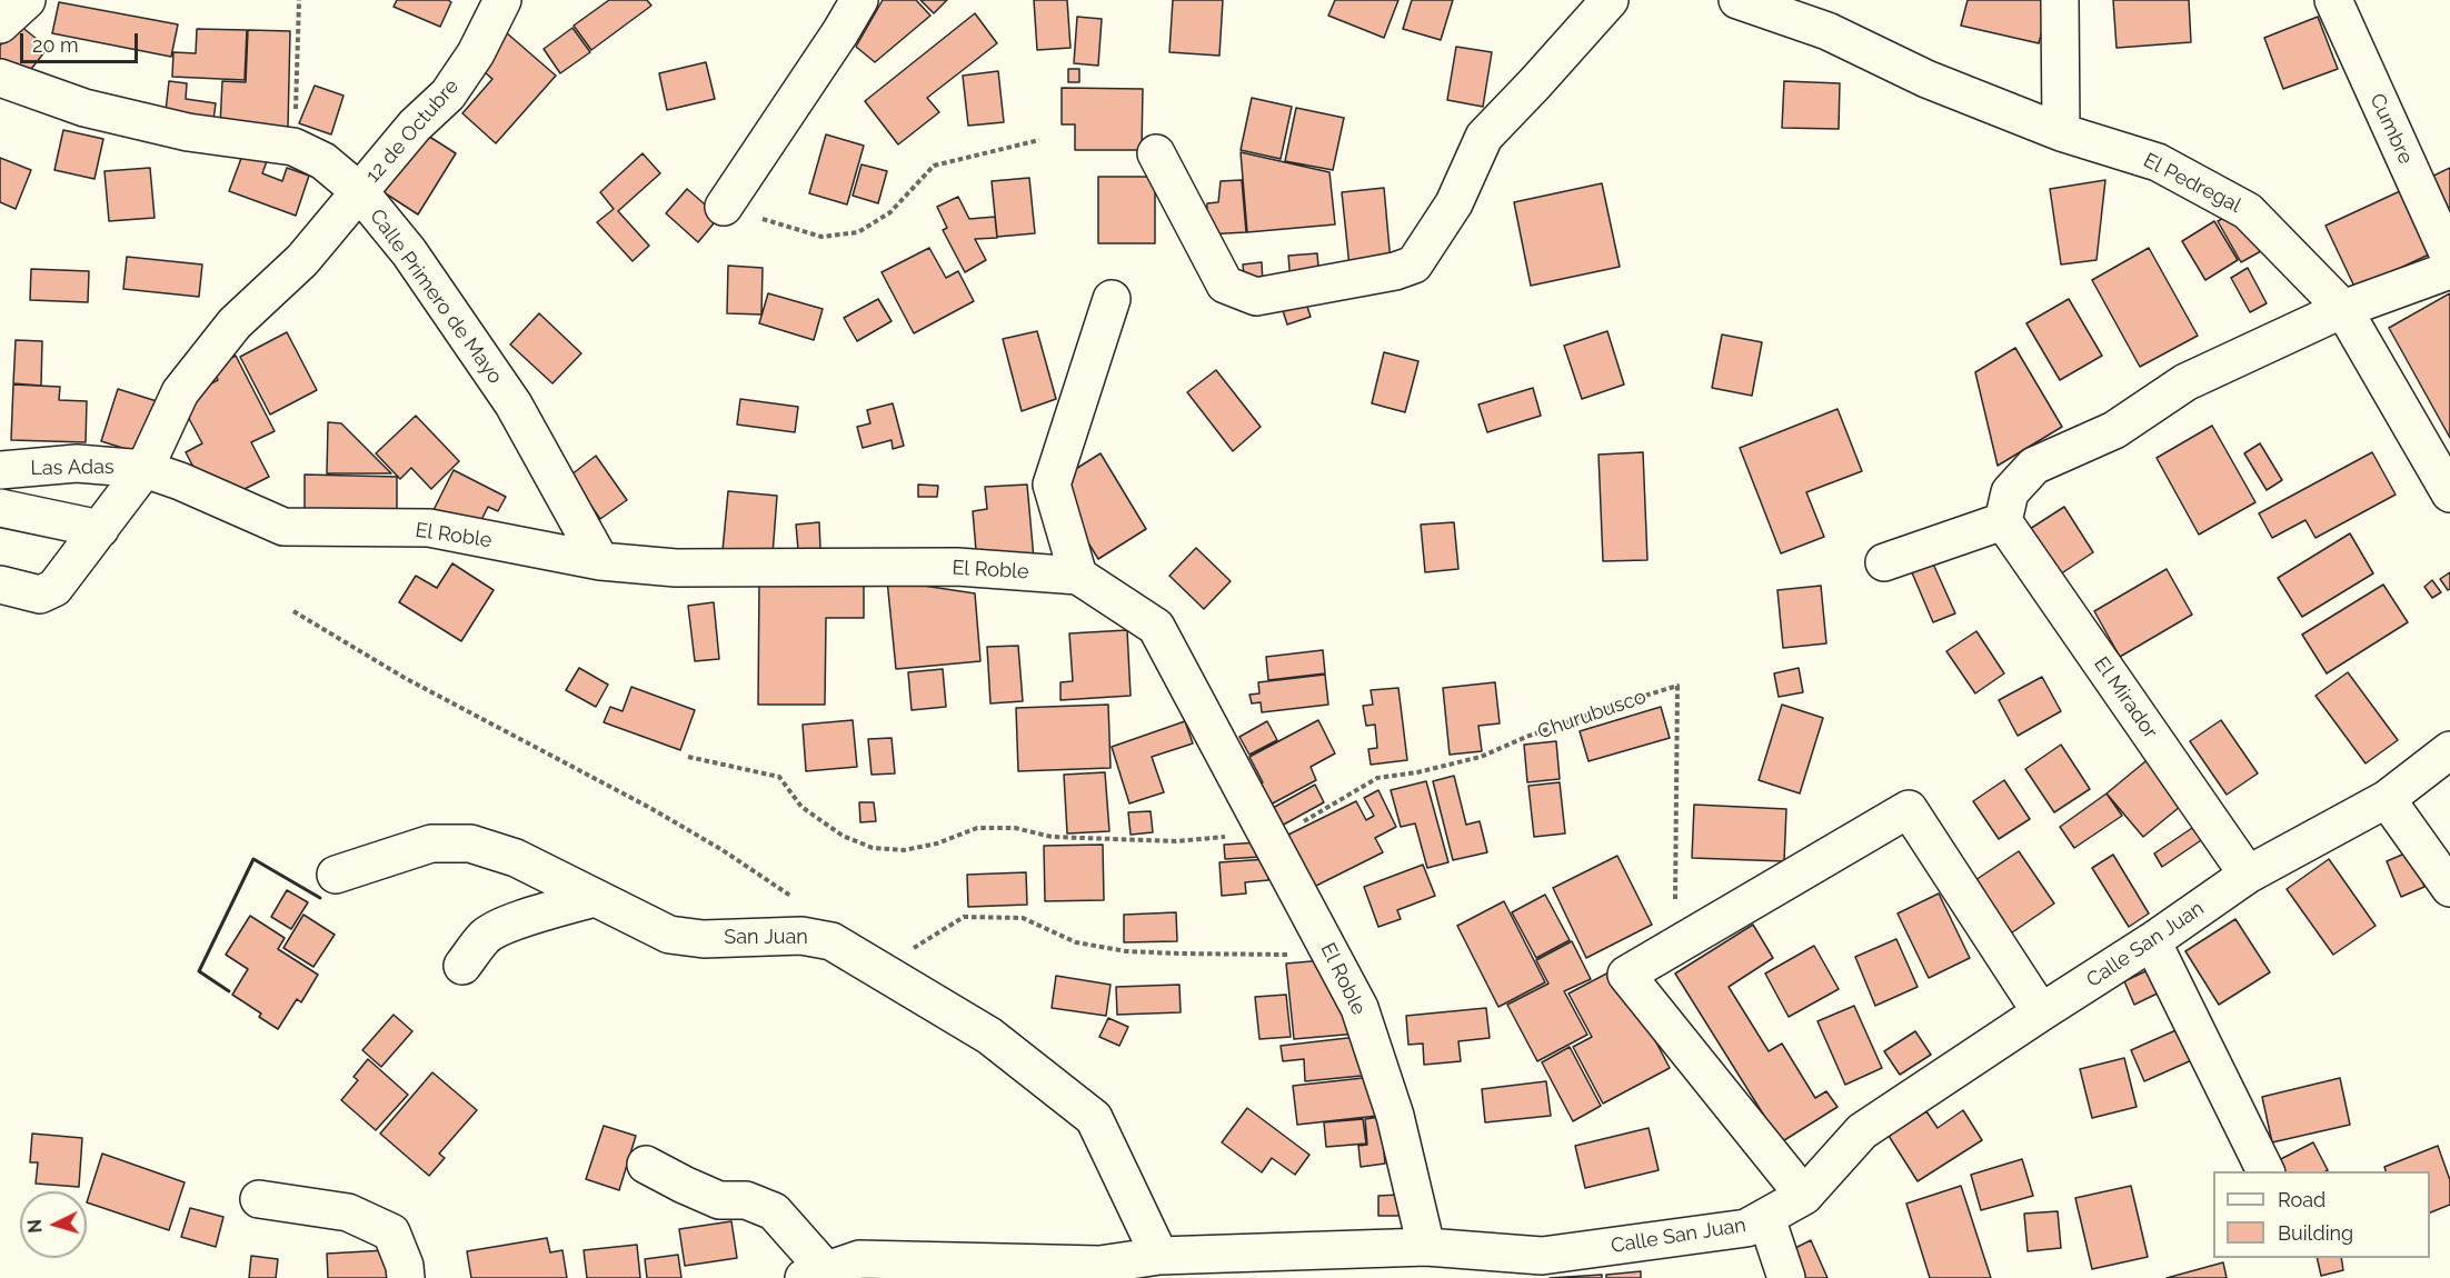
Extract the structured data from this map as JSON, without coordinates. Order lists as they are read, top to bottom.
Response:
{
  "streets": {
    "street": [
      "Cumbre",
      "12 de Octubre",
      "El Pedregal",
      "Calle Primero de Mayo",
      "Las Adas",
      "El Roble",
      "El Mirador",
      "San Juan",
      "Calle San Juan"
    ],
    "path": ["Churubusco"]
  },
  "crossings": [
    ["12 de Octubre", "Calle Primero de Mayo"],
    ["12 de Octubre", "Las Adas"],
    ["12 de Octubre", "El Roble"],
    ["Calle Primero de Mayo", "El Roble"],
    ["Las Adas", "El Roble"],
    ["El Roble", "Churubusco"],
    ["El Roble", "Calle San Juan"],
    ["El Mirador", "Calle San Juan"],
    ["San Juan", "Calle San Juan"]
  ],
  "legend": ["Road", "Building"],
  "scale_bar": "20 m",
  "north": "left"
}
